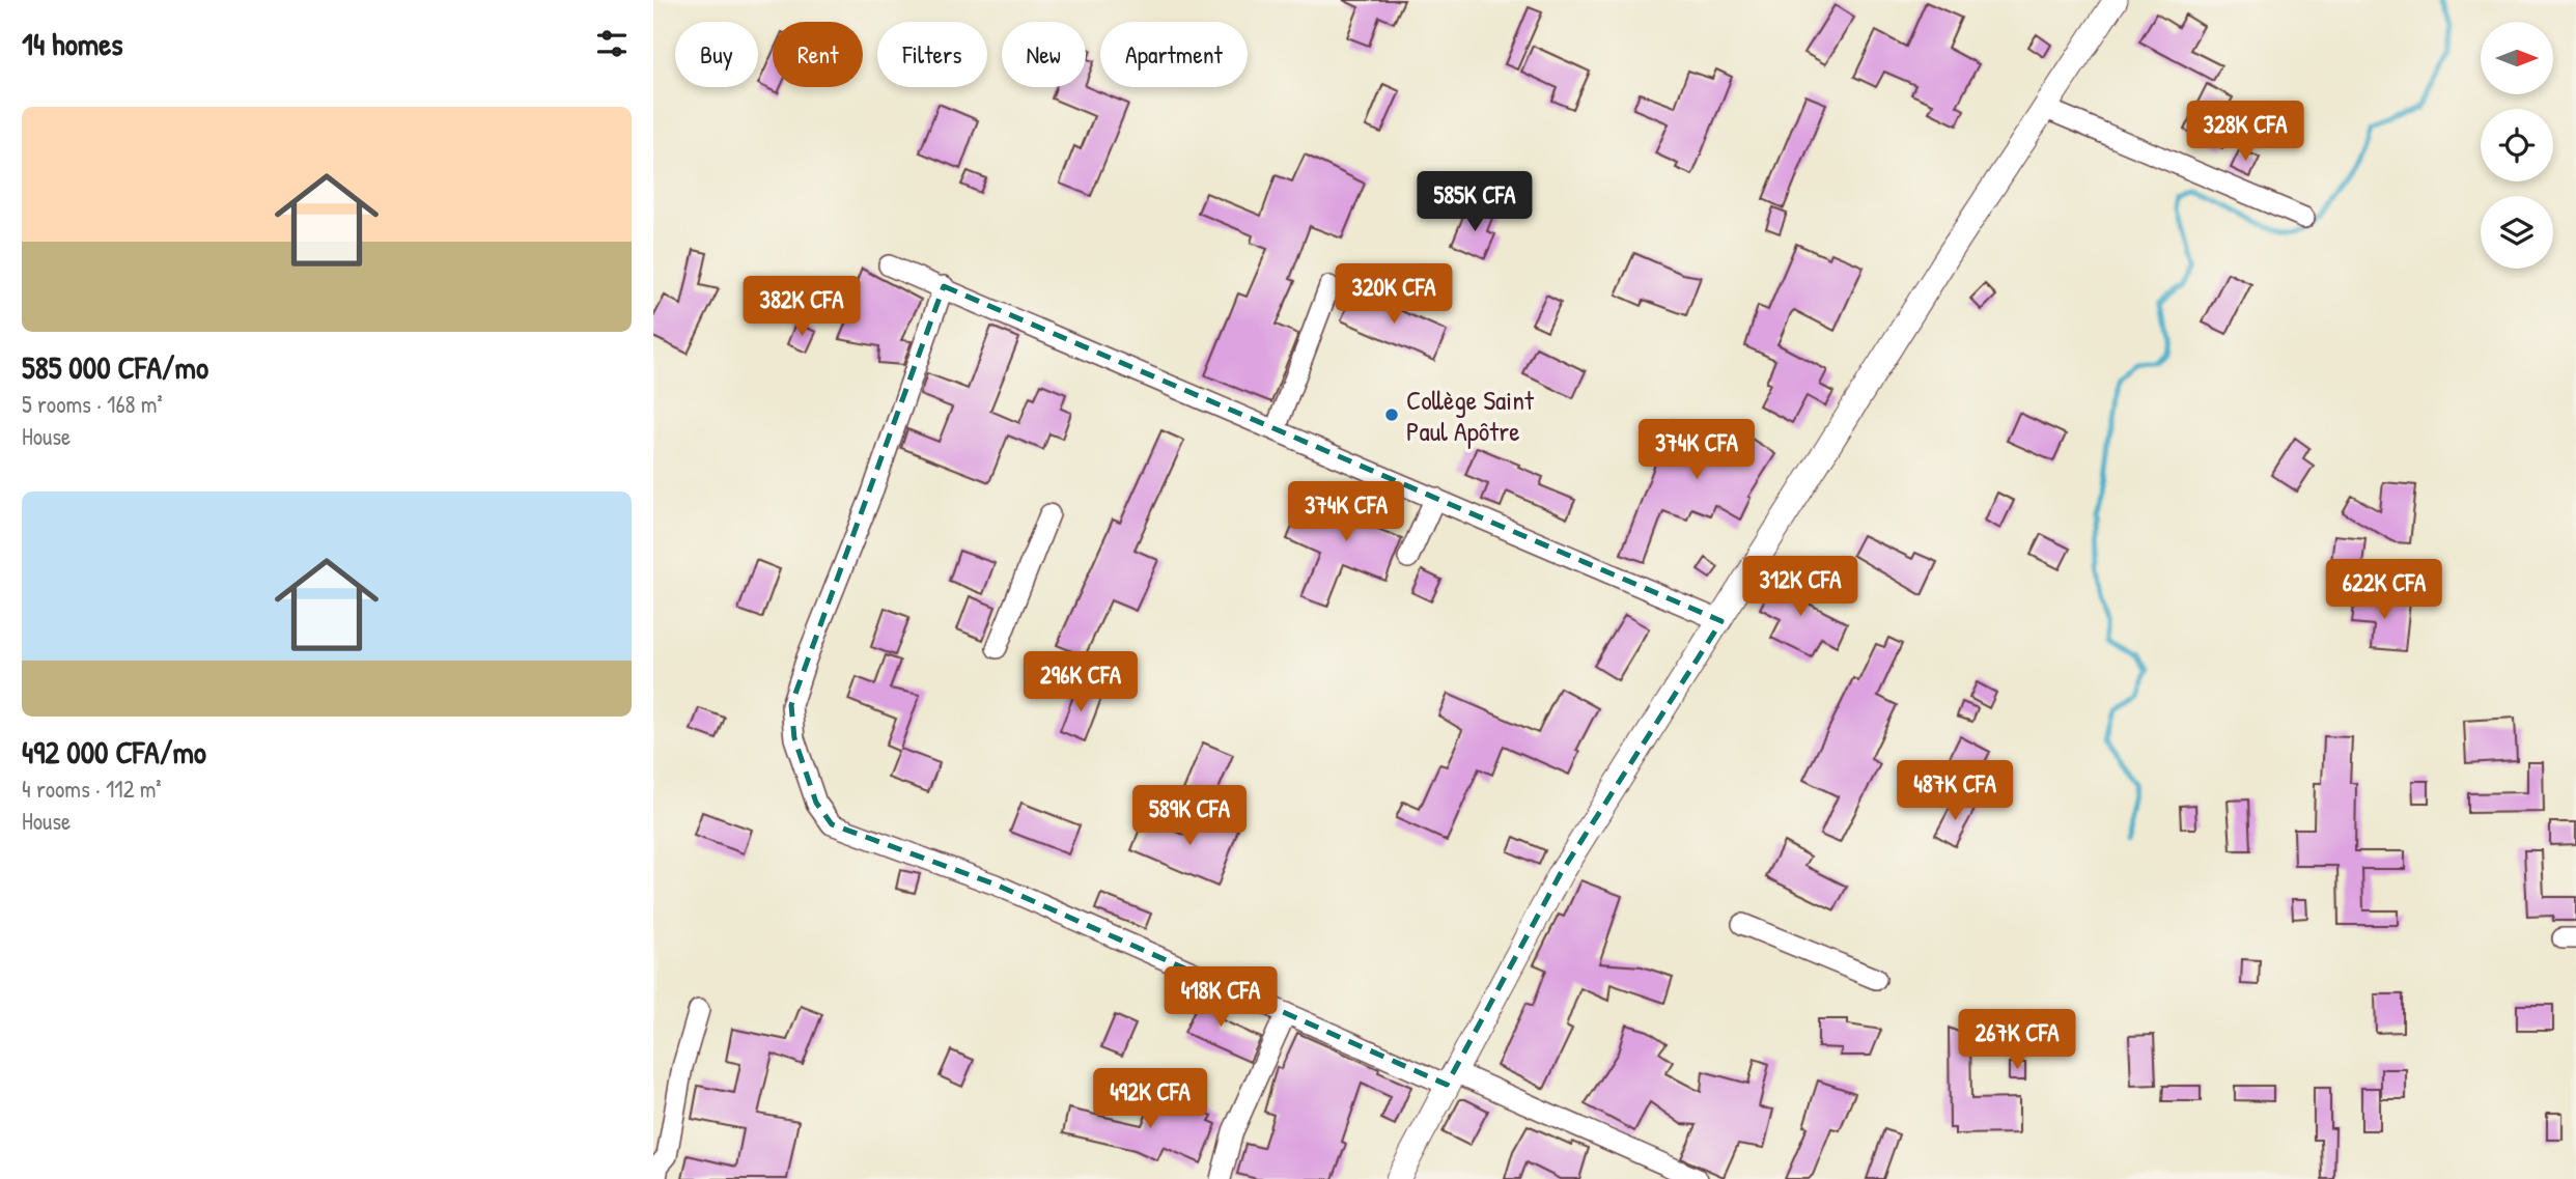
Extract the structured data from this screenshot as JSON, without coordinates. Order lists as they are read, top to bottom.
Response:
{
  "places": ["Collège Saint Paul Apôtre"],
  "north": "right",
  "page": {
    "heading": "14 homes",
    "chip": [
      "Buy",
      "Rent",
      "Filters",
      "New",
      "Apartment"
    ],
    "list": [
      {
        "name": "585 000 CFA/mo",
        "note": "5 rooms · 168 m² · House"
      },
      {
        "name": "492 000 CFA/mo",
        "note": "4 rooms · 112 m² · House"
      }
    ],
    "price": [
      "328K CFA",
      "585K CFA",
      "320K CFA",
      "382K CFA",
      "374K CFA",
      "374K CFA",
      "312K CFA",
      "622K CFA",
      "296K CFA",
      "487K CFA",
      "589K CFA",
      "418K CFA",
      "267K CFA",
      "492K CFA"
    ]
  }
}
